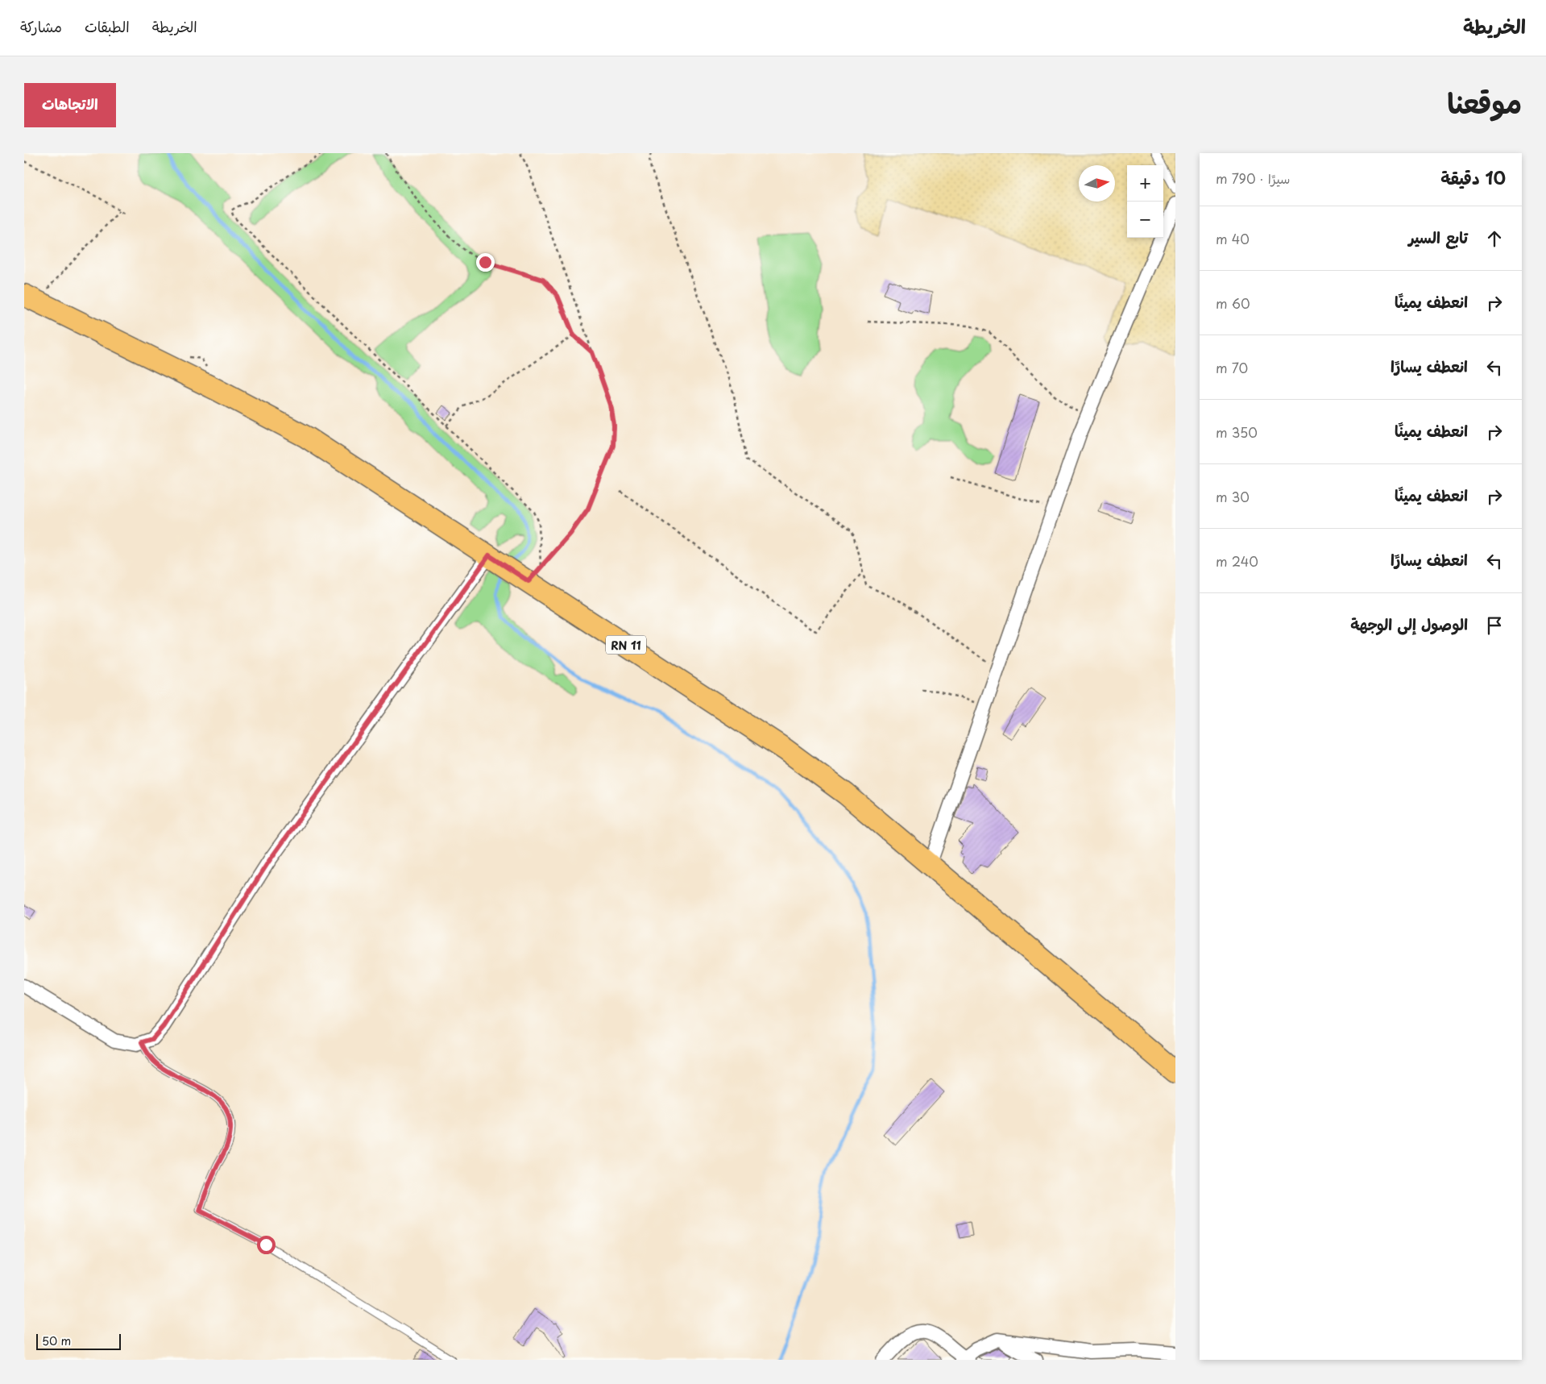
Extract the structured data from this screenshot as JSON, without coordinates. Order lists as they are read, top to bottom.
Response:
{
  "streets": {
    "main road": ["RN 11"]
  },
  "scale_bar": "50 m",
  "north": "right",
  "page": {
    "header": "الخريطة",
    "nav": ["الخريطة", "الطبقات", "مشاركة"],
    "title": "موقعنا",
    "buttons": "الاتجاهات",
    "heading": ["10 دقيقة", "سيرًا · 790 m"],
    "map_buttons": ["+", "−"],
    "list": [
      ["تابع السير", "40 m"],
      ["انعطف يمينًا", "60 m"],
      ["انعطف يسارًا", "70 m"],
      ["انعطف يمينًا", "350 m"],
      ["انعطف يمينًا", "30 m"],
      ["انعطف يسارًا", "240 m"],
      "الوصول إلى الوجهة"
    ],
    "scale": "50 m"
  }
}
